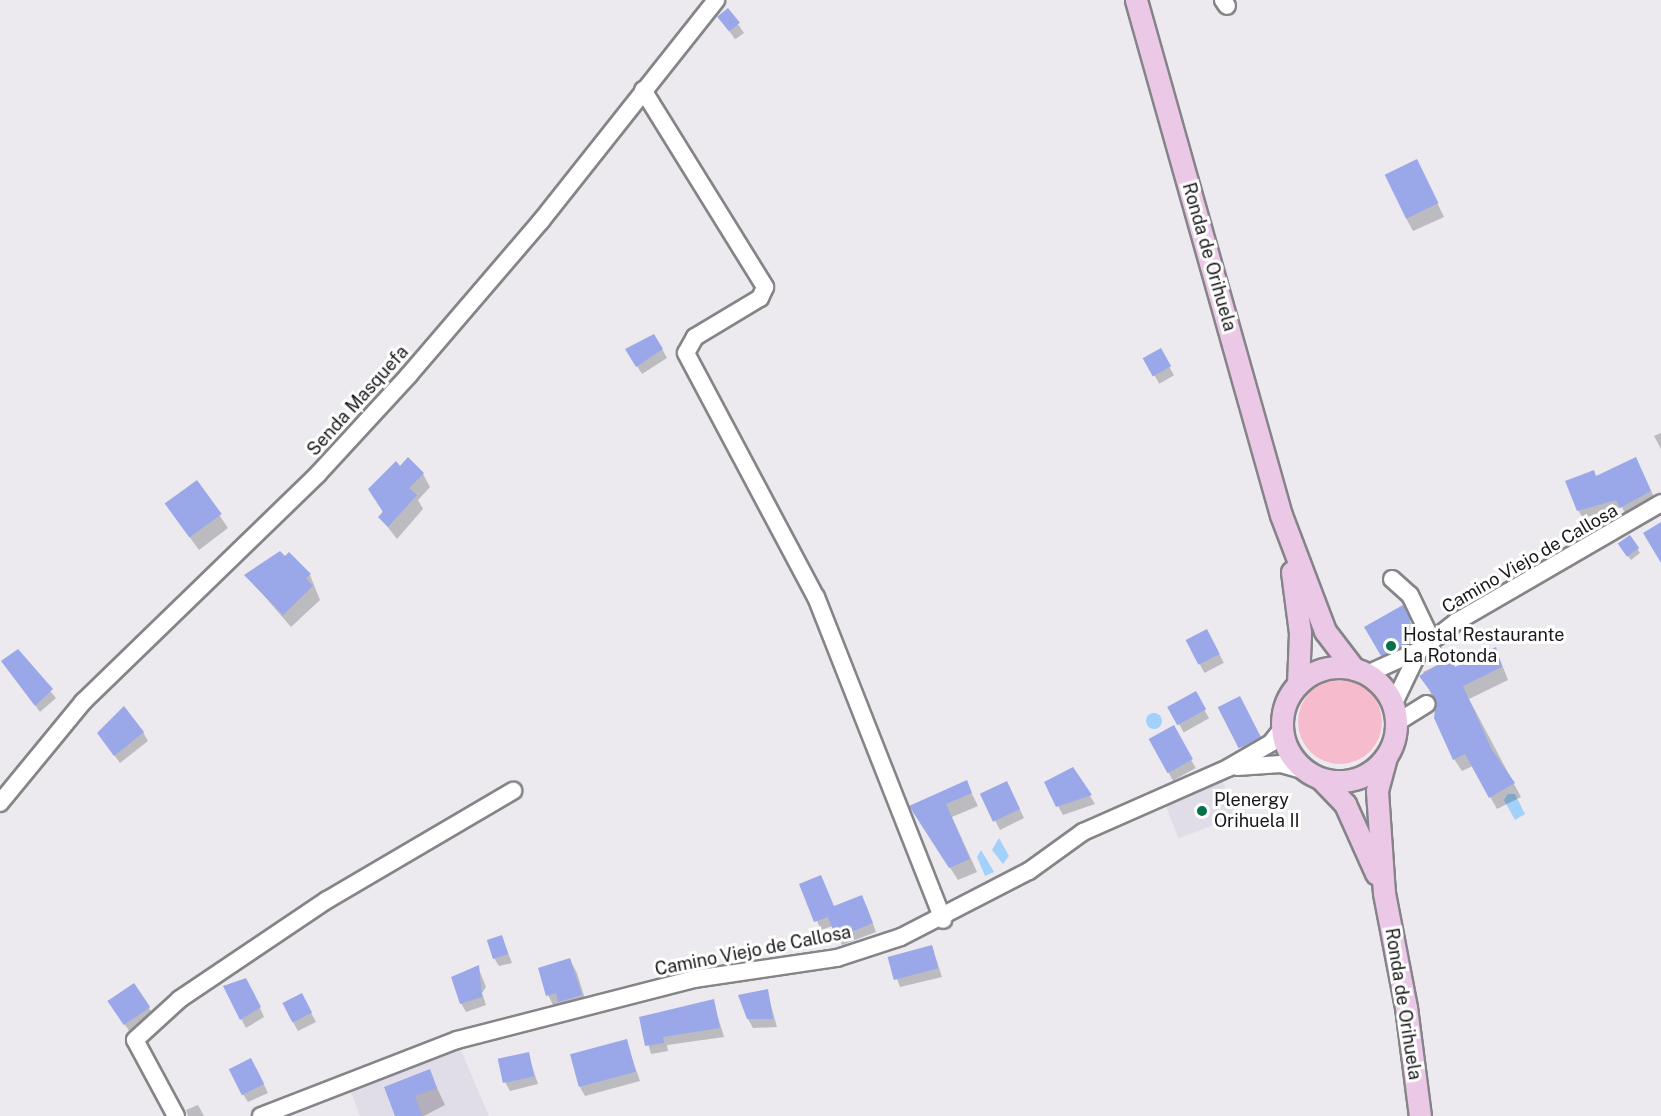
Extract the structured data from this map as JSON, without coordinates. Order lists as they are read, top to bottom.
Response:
{
  "streets": {
    "main road": ["Ronda de Orihuela"],
    "street": ["Senda Masquefa", "Camino Viejo de Callosa"]
  },
  "crossings": [
    ["Ronda de Orihuela", "Camino Viejo de Callosa"]
  ],
  "places": ["Hostal Restaurante La Rotonda", "Plenergy Orihuela II"]
}
